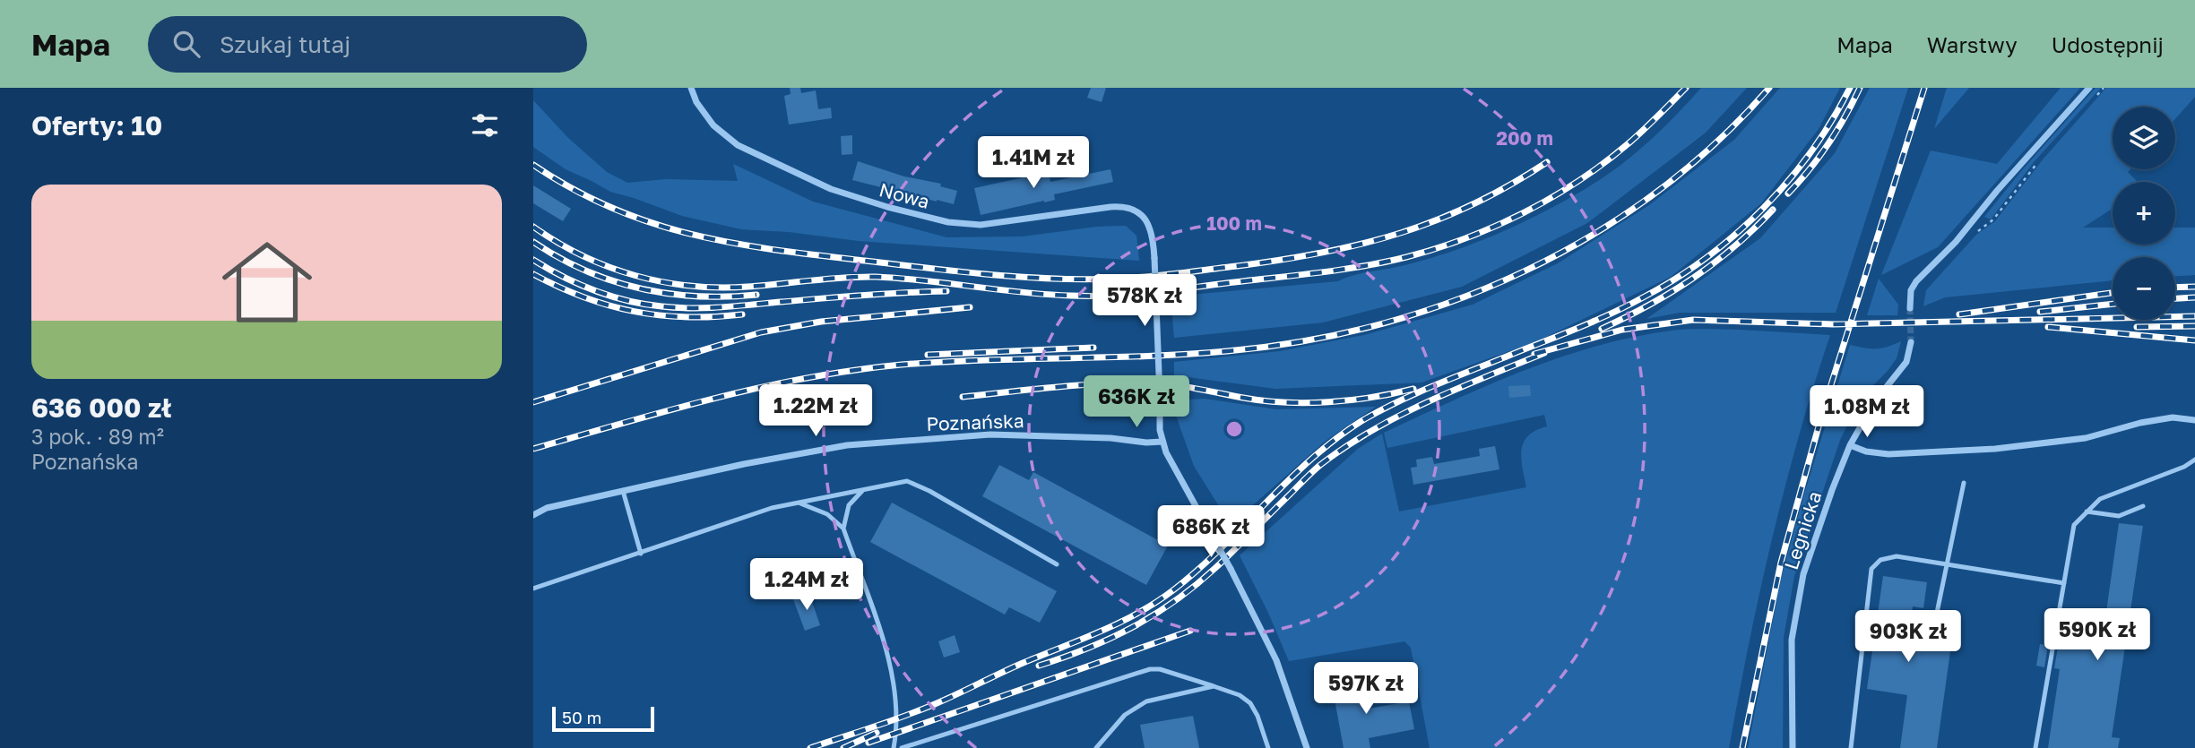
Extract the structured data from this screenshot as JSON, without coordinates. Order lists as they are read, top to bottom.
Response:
{
  "streets": {
    "street": ["Nowa", "Poznańska", "Legnicka"]
  },
  "crossings": [
    ["Nowa", "Poznańska"]
  ],
  "scale_bar": "50 m",
  "page": {
    "header": "Mapa",
    "search": "Szukaj tutaj",
    "nav": ["Mapa", "Warstwy", "Udostępnij"],
    "heading": "Oferty: 10",
    "map_buttons": ["+", "−"],
    "price": [
      "1.41M zł",
      "578K zł",
      "636K zł",
      "1.22M zł",
      "1.08M zł",
      "686K zł",
      "1.24M zł",
      "590K zł",
      "903K zł",
      "597K zł"
    ],
    "list": [
      {
        "name": "636 000 zł",
        "note": "3 pok. · 89 m² · Poznańska"
      }
    ],
    "scale": "50 m"
  },
  "rings": ["200 m", "100 m"]
}
